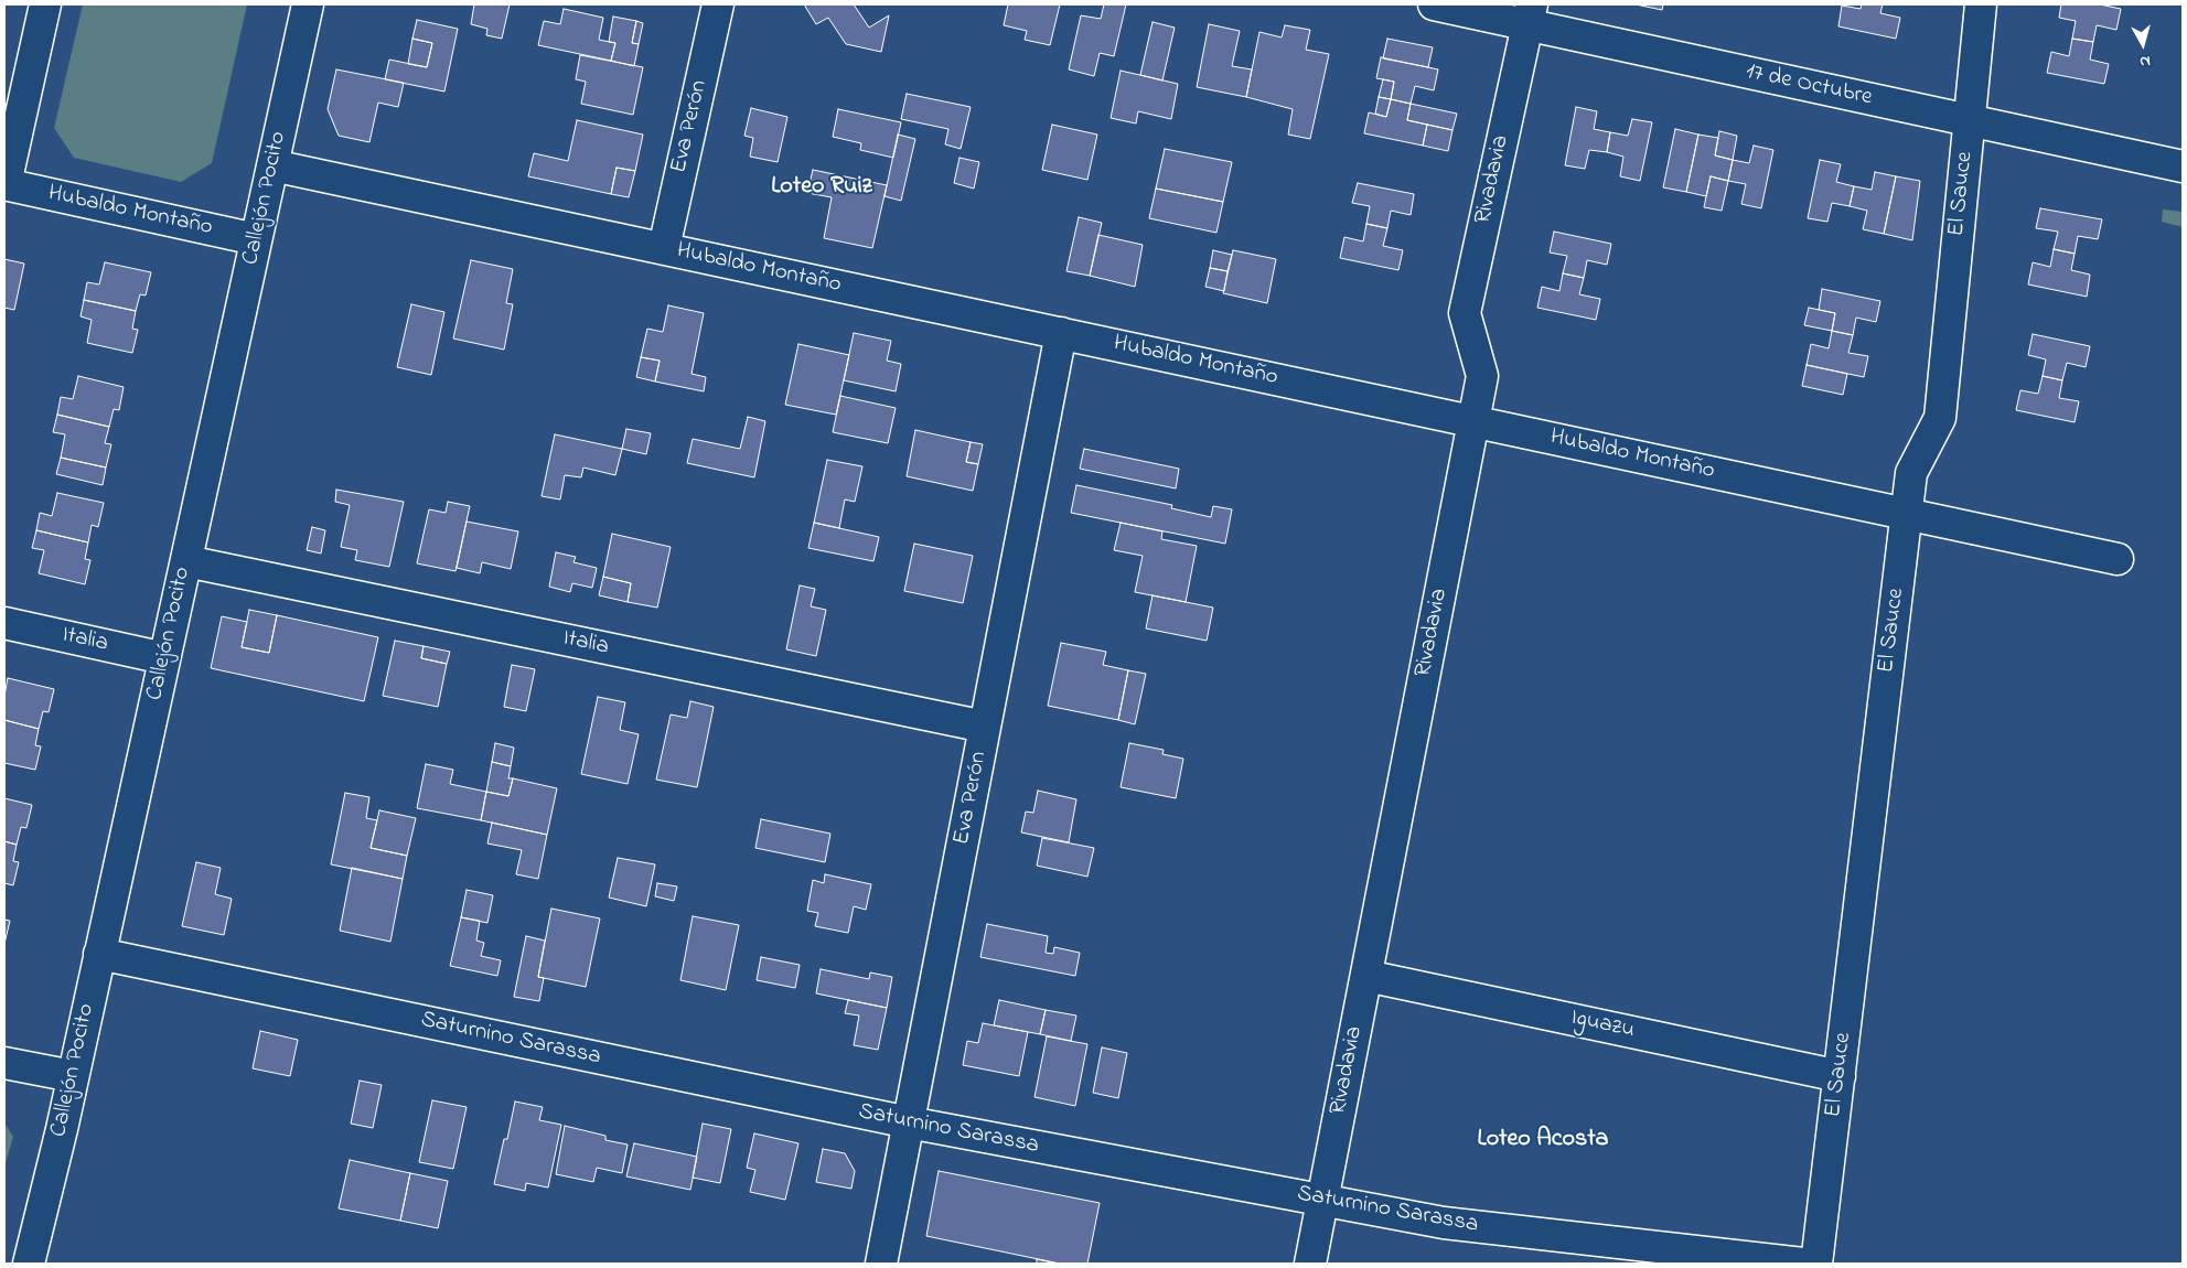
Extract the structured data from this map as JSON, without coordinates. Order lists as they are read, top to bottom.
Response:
{
  "streets": {
    "street": [
      "17 de Octubre",
      "Eva Perón",
      "Rivadavia",
      "El Sauce",
      "Callejón Pocito",
      "Hubaldo Montaño",
      "Italia",
      "Iguazu",
      "Saturnino Sarassa"
    ]
  },
  "crossings": [
    ["17 de Octubre", "Rivadavia"],
    ["17 de Octubre", "El Sauce"],
    ["Eva Perón", "Hubaldo Montaño"],
    ["Eva Perón", "Italia"],
    ["Eva Perón", "Saturnino Sarassa"],
    ["Rivadavia", "Hubaldo Montaño"],
    ["Rivadavia", "Iguazu"],
    ["Rivadavia", "Saturnino Sarassa"],
    ["El Sauce", "Hubaldo Montaño"],
    ["El Sauce", "Iguazu"],
    ["Callejón Pocito", "Hubaldo Montaño"],
    ["Callejón Pocito", "Italia"],
    ["Callejón Pocito", "Saturnino Sarassa"]
  ],
  "districts": ["Loteo Ruiz", "Loteo Acosta"],
  "north": "bottom"
}
